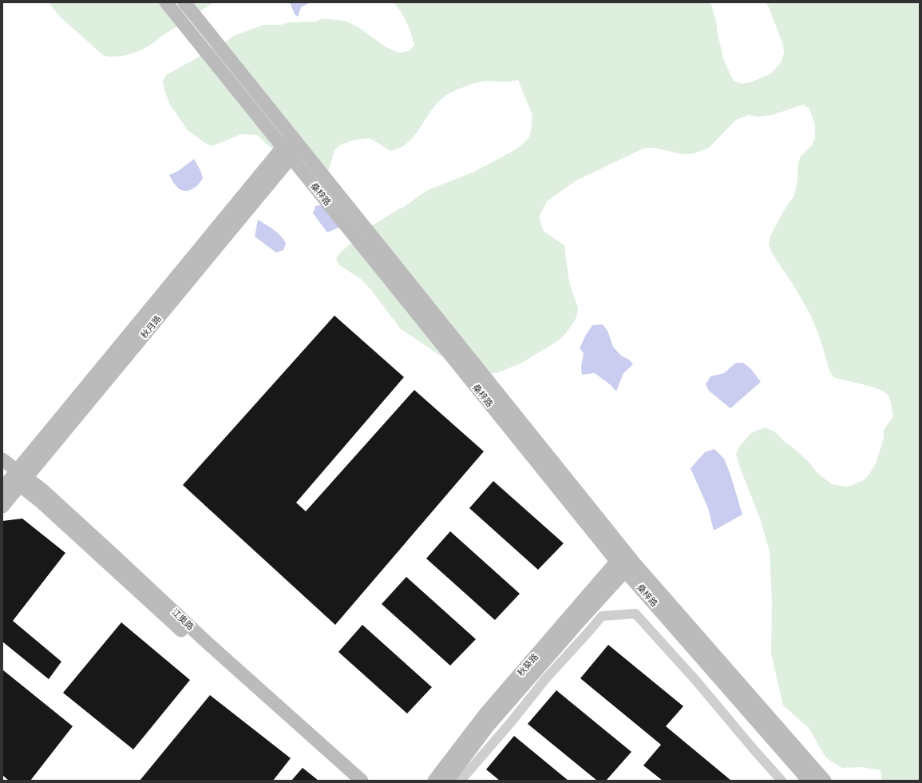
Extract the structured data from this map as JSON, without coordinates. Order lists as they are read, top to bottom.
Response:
{
  "streets": {
    "street": [
      "桑梓路",
      "秋月路",
      "江奥路",
      "秋葵路"
    ]
  },
  "crossings": [
    ["桑梓路", "秋月路"],
    ["桑梓路", "秋葵路"],
    ["秋月路", "江奥路"]
  ]
}
